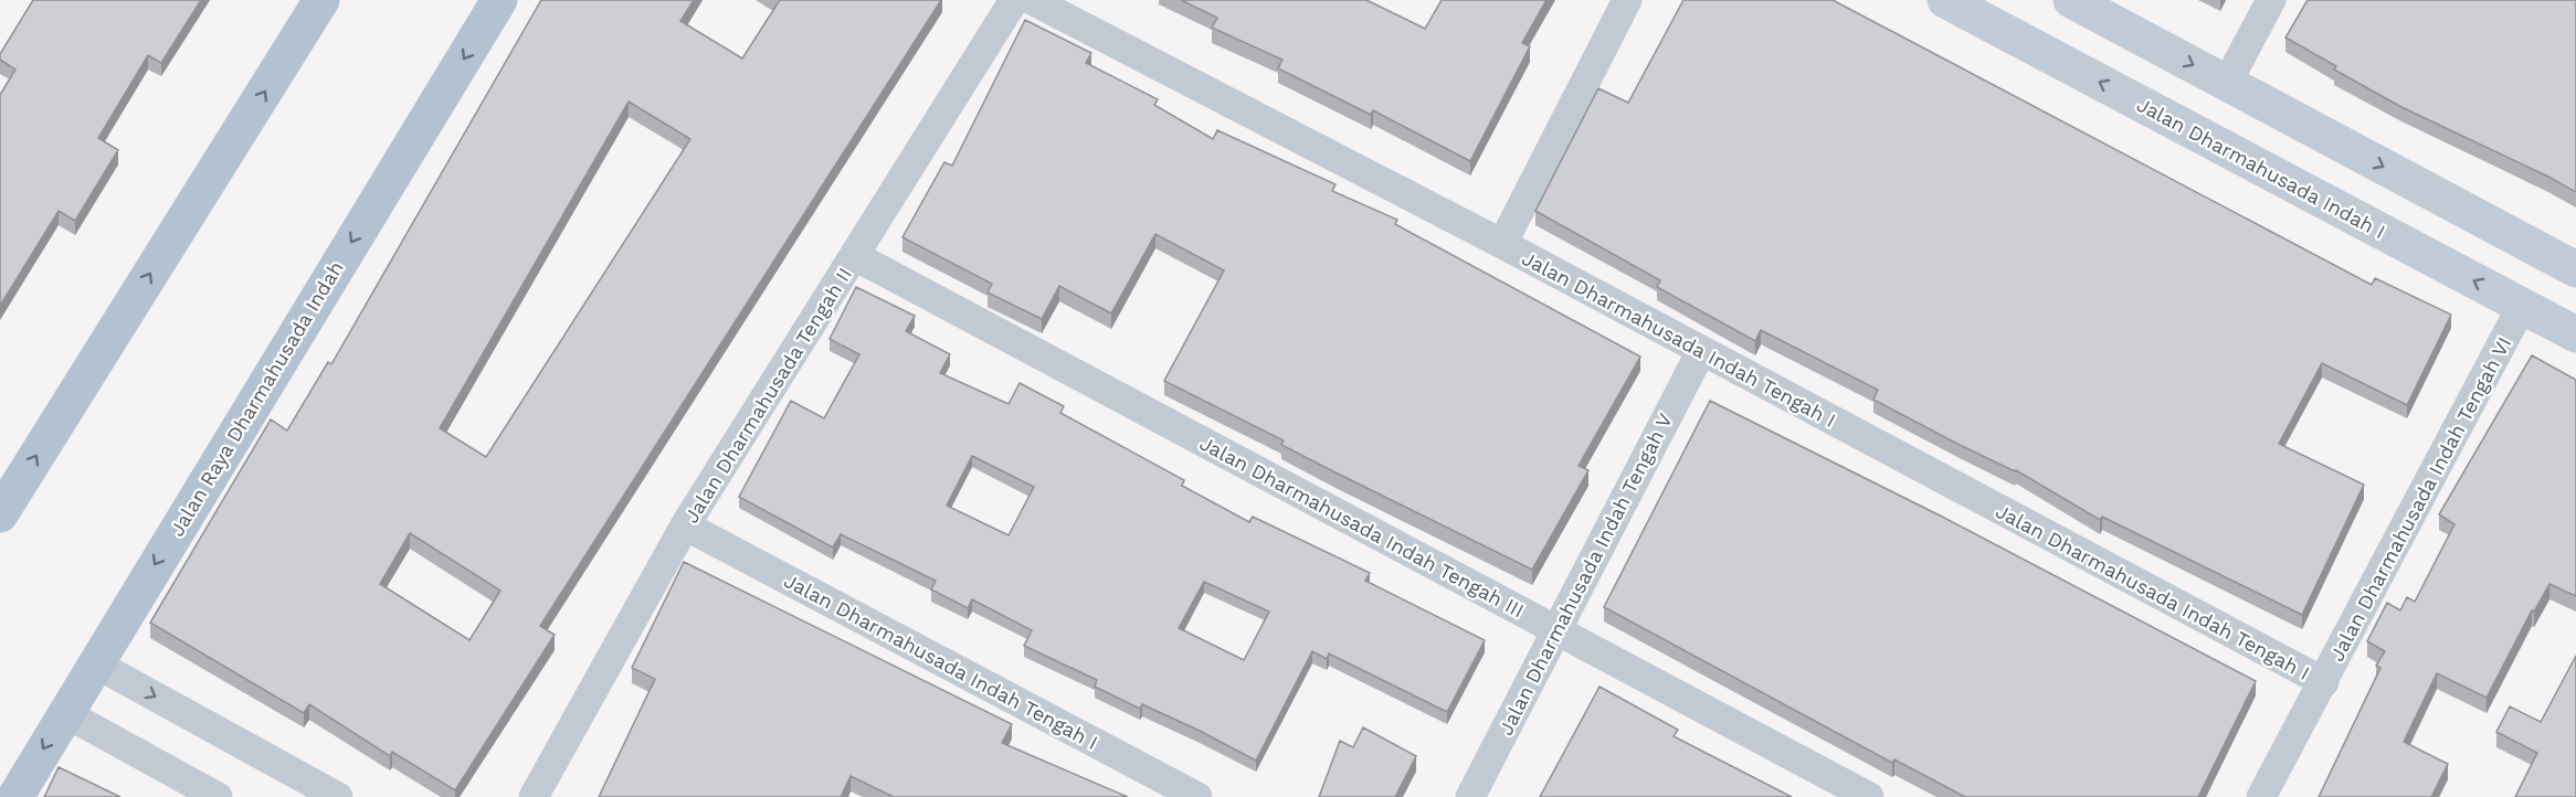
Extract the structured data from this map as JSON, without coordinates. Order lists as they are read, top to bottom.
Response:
{
  "streets": {
    "main road": ["Jalan Dharmahusada Indah I", "Jalan Raya Dharmahusada Indah"],
    "street": [
      "Jalan Dharmahusada Indah Tengah I",
      "Jalan Dharmahusada Tengah II",
      "Jalan Dharmahusada Indah Tengah VI",
      "Jalan Dharmahusada Indah Tengah III",
      "Jalan Dharmahusada Indah Tengah V"
    ]
  },
  "crossings": [
    ["Jalan Dharmahusada Indah I", "Jalan Dharmahusada Indah Tengah VI"],
    ["Jalan Dharmahusada Indah Tengah I", "Jalan Dharmahusada Tengah II"],
    ["Jalan Dharmahusada Indah Tengah I", "Jalan Dharmahusada Indah Tengah VI"],
    ["Jalan Dharmahusada Indah Tengah I", "Jalan Dharmahusada Indah Tengah V"],
    ["Jalan Dharmahusada Tengah II", "Jalan Dharmahusada Indah Tengah III"],
    ["Jalan Dharmahusada Indah Tengah III", "Jalan Dharmahusada Indah Tengah V"]
  ]
}
